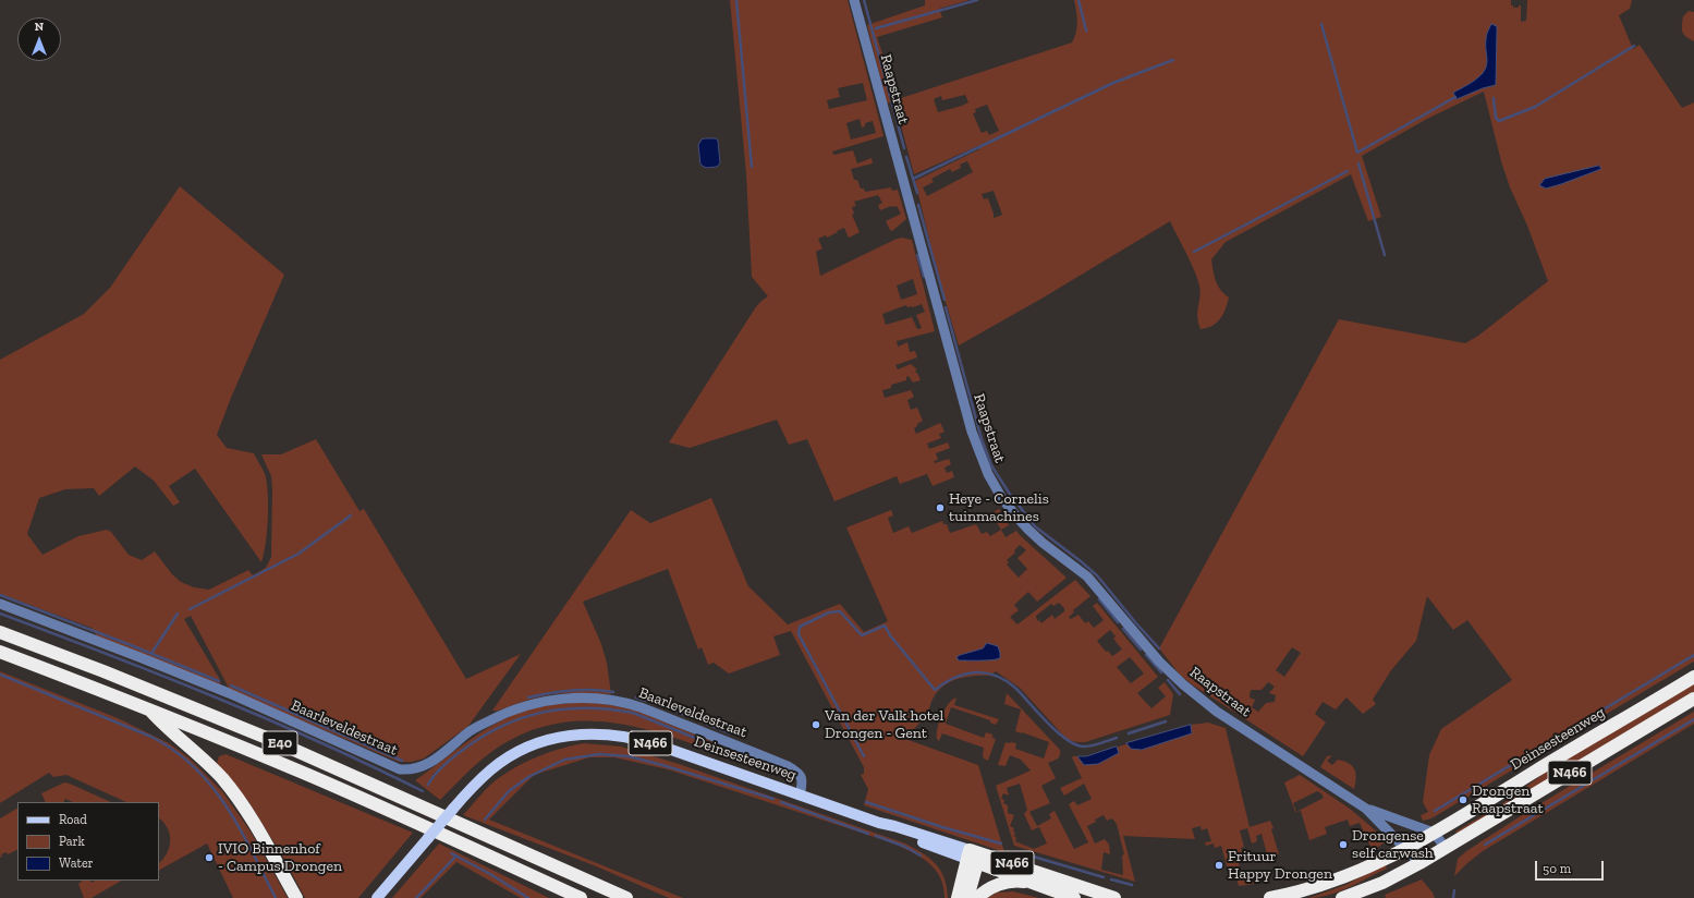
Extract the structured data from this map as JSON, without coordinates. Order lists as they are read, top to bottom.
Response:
{
  "streets": {
    "highway": ["Deinsesteenweg", "E40", "N466"],
    "street": ["Raapstraat", "Baarleveldestraat"]
  },
  "crossings": [
    ["Raapstraat", "Deinsesteenweg"],
    ["Raapstraat", "N466"],
    ["Baarleveldestraat", "Deinsesteenweg"]
  ],
  "places": [
    "Heye - Cornelis tuinmachines",
    "Van der Valk hotel Drongen - Gent",
    "Drongen Raapstraat",
    "Drongense self carwash",
    "IVIO Binnenhof - Campus Drongen",
    "Frituur Happy Drongen"
  ],
  "legend": ["Road", "Park", "Water"],
  "scale_bar": "50 m",
  "north": "top"
}
